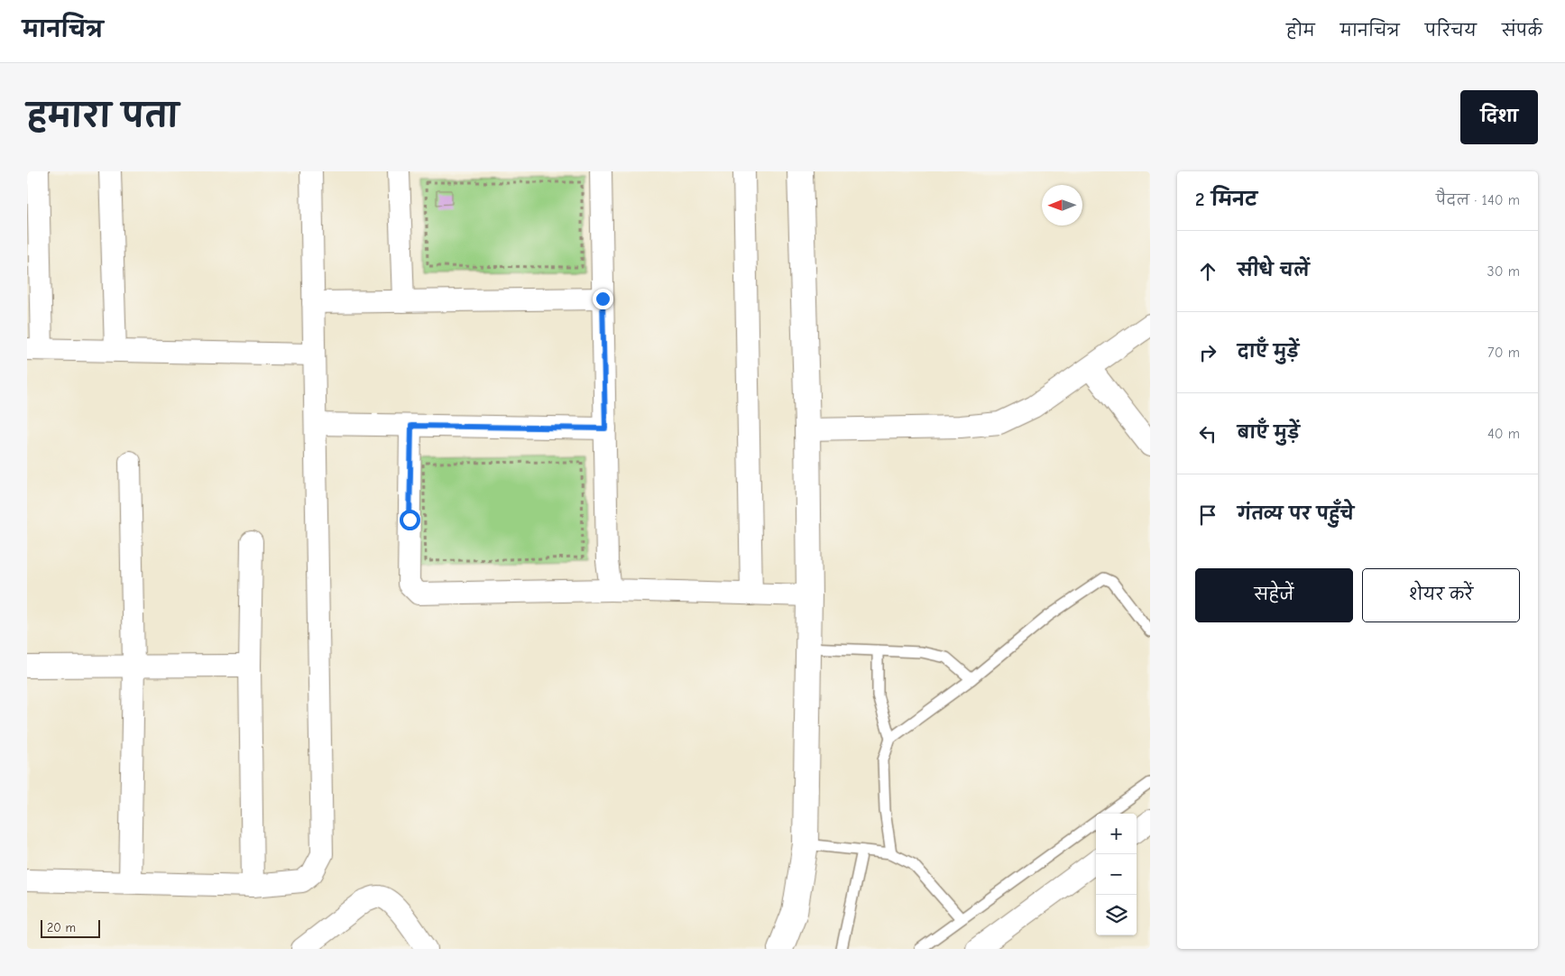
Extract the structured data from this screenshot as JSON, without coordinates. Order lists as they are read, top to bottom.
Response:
{
  "scale_bar": "20 m",
  "north": "left",
  "page": {
    "header": "मानचित्र",
    "nav": [
      "होम",
      "मानचित्र",
      "परिचय",
      "संपर्क"
    ],
    "title": "हमारा पता",
    "buttons": [
      "दिशा",
      ["सहेजें", "शेयर करें"]
    ],
    "heading": ["2 मिनट", "पैदल · 140 m"],
    "list": [
      ["सीधे चलें", "30 m"],
      ["दाएँ मुड़ें", "70 m"],
      ["बाएँ मुड़ें", "40 m"],
      "गंतव्य पर पहुँचे"
    ],
    "map_buttons": ["+", "−"],
    "scale": "20 m"
  }
}
